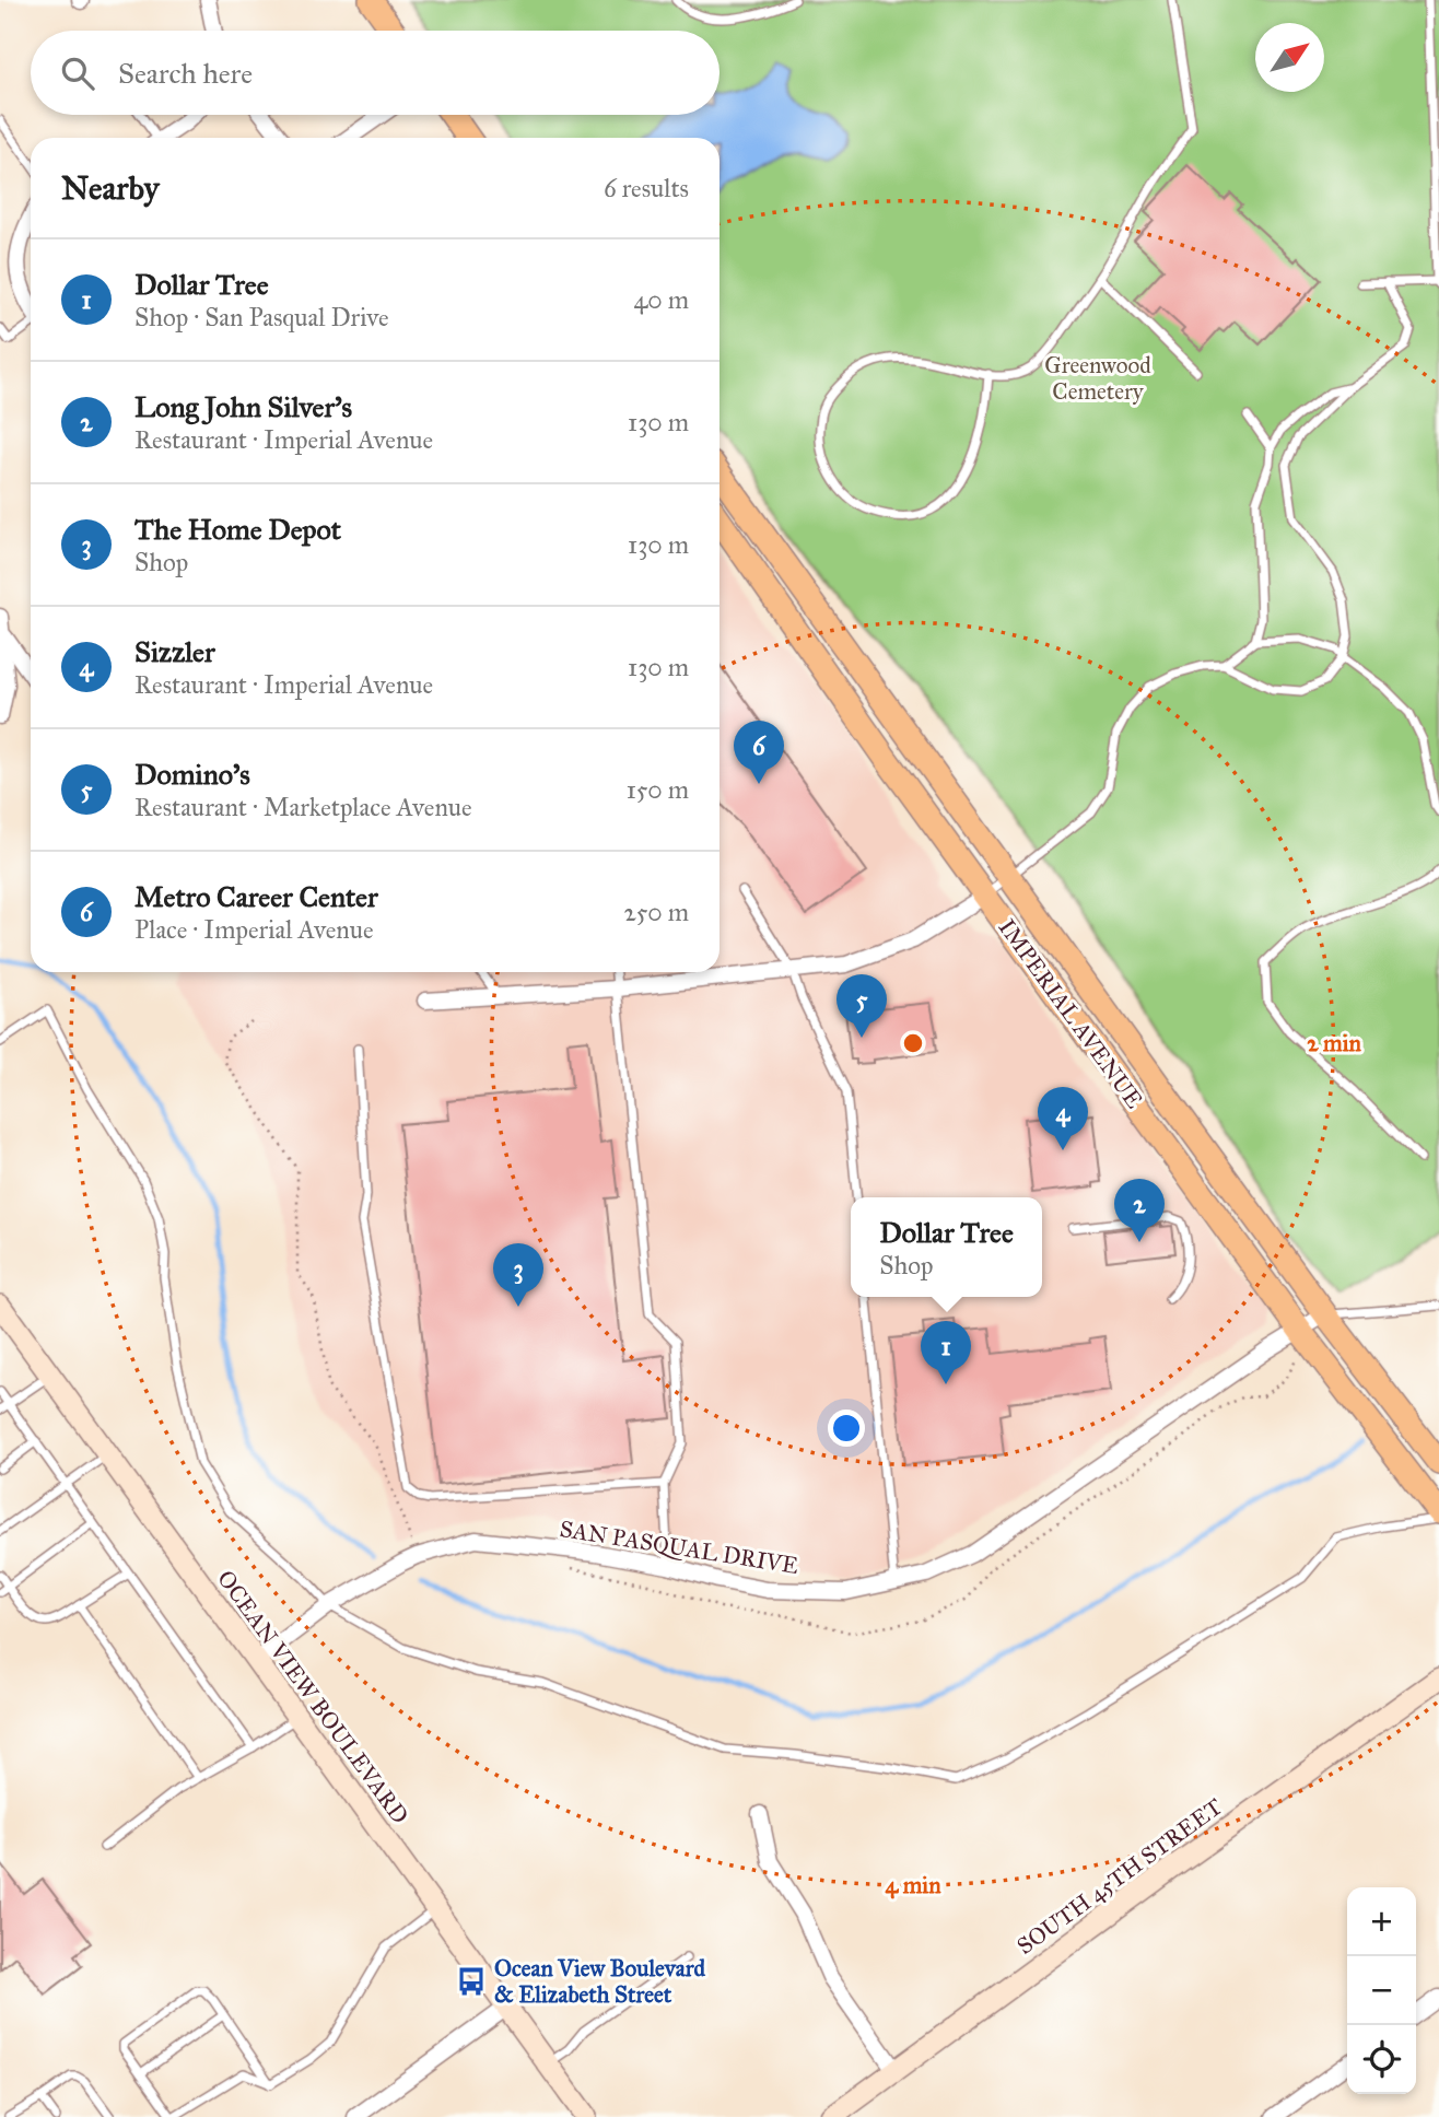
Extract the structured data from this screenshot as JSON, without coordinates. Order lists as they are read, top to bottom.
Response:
{
  "streets": {
    "main road": ["IMPERIAL AVENUE", "OCEAN VIEW BOULEVARD", "SOUTH 45TH STREET"],
    "street": ["SAN PASQUAL DRIVE"]
  },
  "crossings": [
    ["IMPERIAL AVENUE", "SAN PASQUAL DRIVE"],
    ["SAN PASQUAL DRIVE", "OCEAN VIEW BOULEVARD"]
  ],
  "parks": ["Greenwood Cemetery"],
  "places": {
    "bus stop": ["Ocean View Boulevard & Elizabeth Street"]
  },
  "north": "top right",
  "page": {
    "search": "Search here",
    "heading": ["Nearby", "6 results"],
    "list": [
      {
        "mark": "1",
        "name": "Dollar Tree",
        "note": "Shop · San Pasqual Drive",
        "value": "40 m"
      },
      {
        "mark": "2",
        "name": "Long John Silver's",
        "note": "Restaurant · Imperial Avenue",
        "value": "130 m"
      },
      {
        "mark": "3",
        "name": "The Home Depot",
        "note": "Shop",
        "value": "130 m"
      },
      {
        "mark": "4",
        "name": "Sizzler",
        "note": "Restaurant · Imperial Avenue",
        "value": "130 m"
      },
      {
        "mark": "5",
        "name": "Domino's",
        "note": "Restaurant · Marketplace Avenue",
        "value": "150 m"
      },
      {
        "mark": "6",
        "name": "Metro Career Center",
        "note": "Place · Imperial Avenue",
        "value": "250 m"
      }
    ],
    "pins": [
      "6",
      "5",
      "4",
      "2",
      "3",
      "1"
    ],
    "popup": ["Dollar Tree", "Shop"],
    "map_buttons": ["+", "−"]
  },
  "rings": ["2 min", "4 min"]
}
